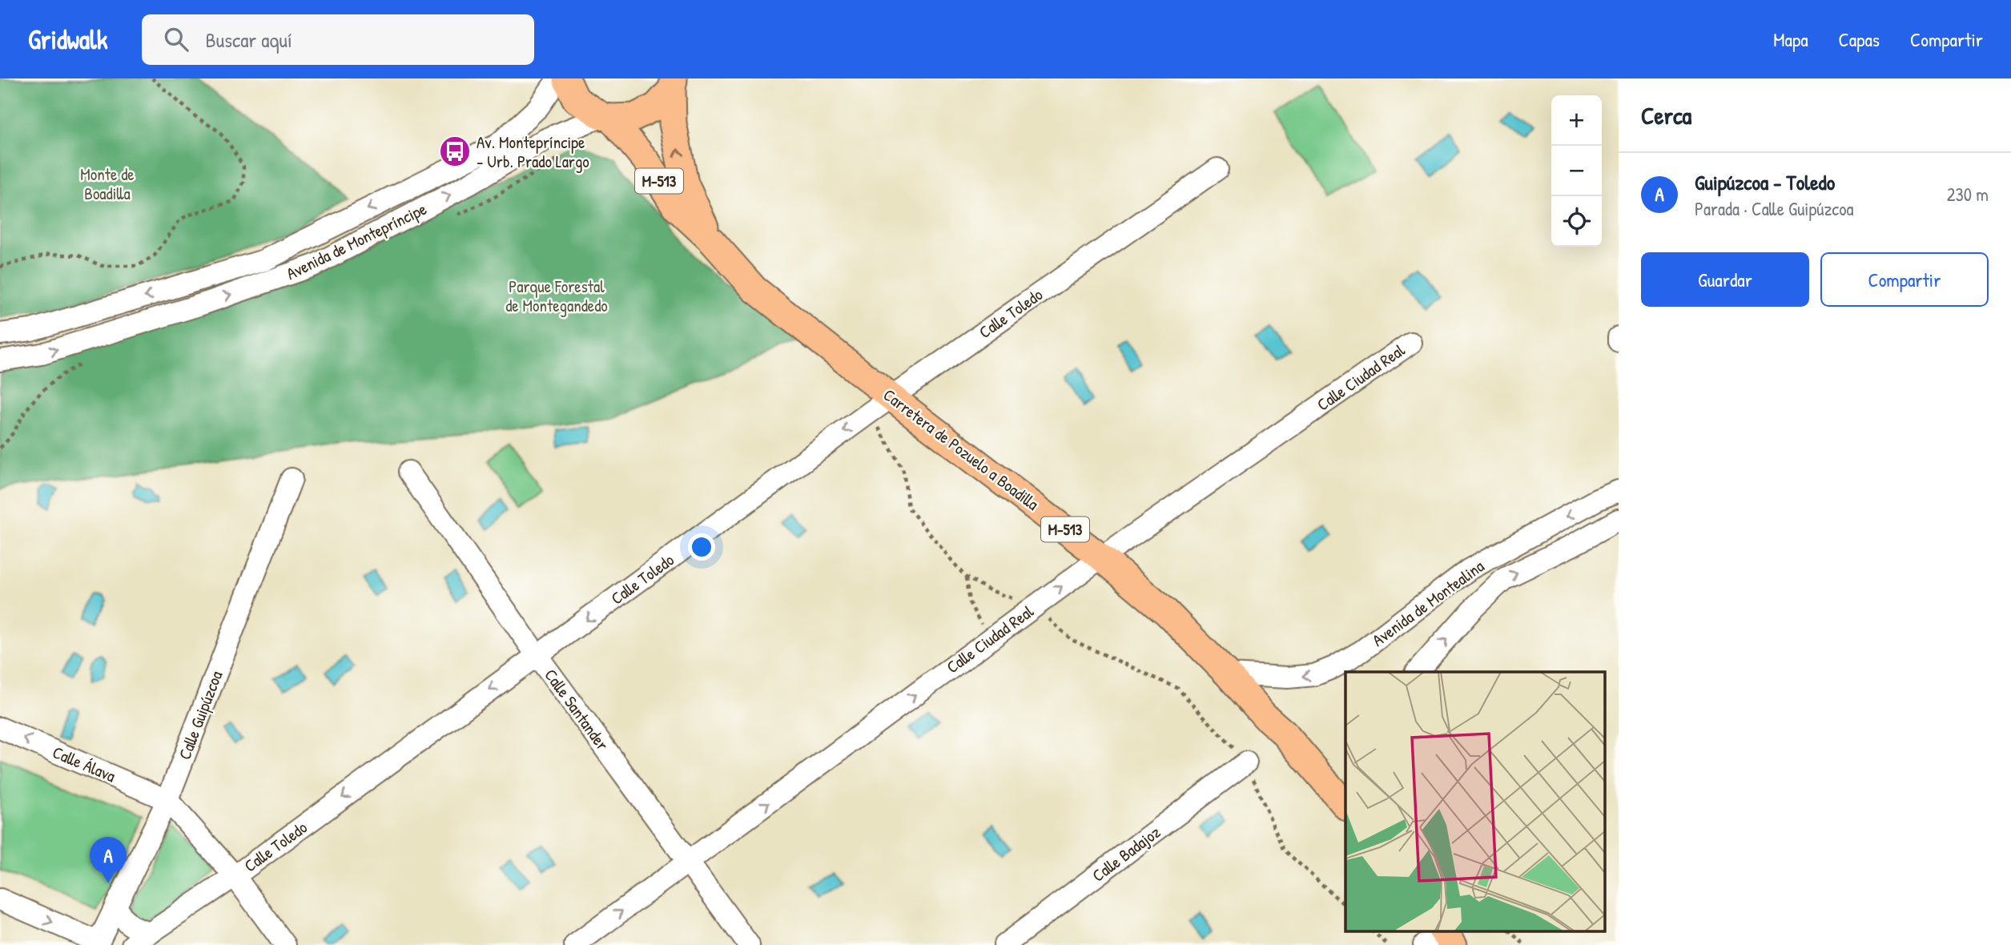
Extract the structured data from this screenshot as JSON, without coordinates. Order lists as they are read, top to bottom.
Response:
{
  "streets": {
    "main road": ["M-513", "Carretera de Pozuelo a Boadilla"],
    "street": [
      "Avenida de Montepríncipe",
      "Calle Toledo",
      "Calle Ciudad Real",
      "Avenida de Montealina",
      "Calle Santander",
      "Calle Guipúzcoa",
      "Calle Álava",
      "Calle Badajoz"
    ]
  },
  "crossings": [
    ["M-513", "Avenida de Montepríncipe"],
    ["M-513", "Carretera de Pozuelo a Boadilla"],
    ["Avenida de Montepríncipe", "Carretera de Pozuelo a Boadilla"],
    ["Calle Toledo", "Carretera de Pozuelo a Boadilla"],
    ["Calle Toledo", "Calle Santander"],
    ["Calle Ciudad Real", "Carretera de Pozuelo a Boadilla"],
    ["Calle Ciudad Real", "Calle Santander"],
    ["Carretera de Pozuelo a Boadilla", "Avenida de Montealina"],
    ["Calle Guipúzcoa", "Calle Álava"]
  ],
  "one_way": ["Calle Toledo", "Calle Ciudad Real"],
  "parks": ["Monte de Boadilla", "Parque Forestal de Montegandedo"],
  "places": {
    "bus stop": ["Av. Montepríncipe - Urb. Prado Largo"]
  },
  "page": {
    "header": "Gridwalk",
    "search": "Buscar aquí",
    "nav": ["Mapa", "Capas", "Compartir"],
    "heading": "Cerca",
    "map_buttons": ["+", "−"],
    "list": [
      {
        "mark": "A",
        "name": "Guipúzcoa - Toledo",
        "note": "Parada · Calle Guipúzcoa",
        "value": "230 m"
      }
    ],
    "buttons": ["Guardar", "Compartir"],
    "pins": "A"
  }
}
